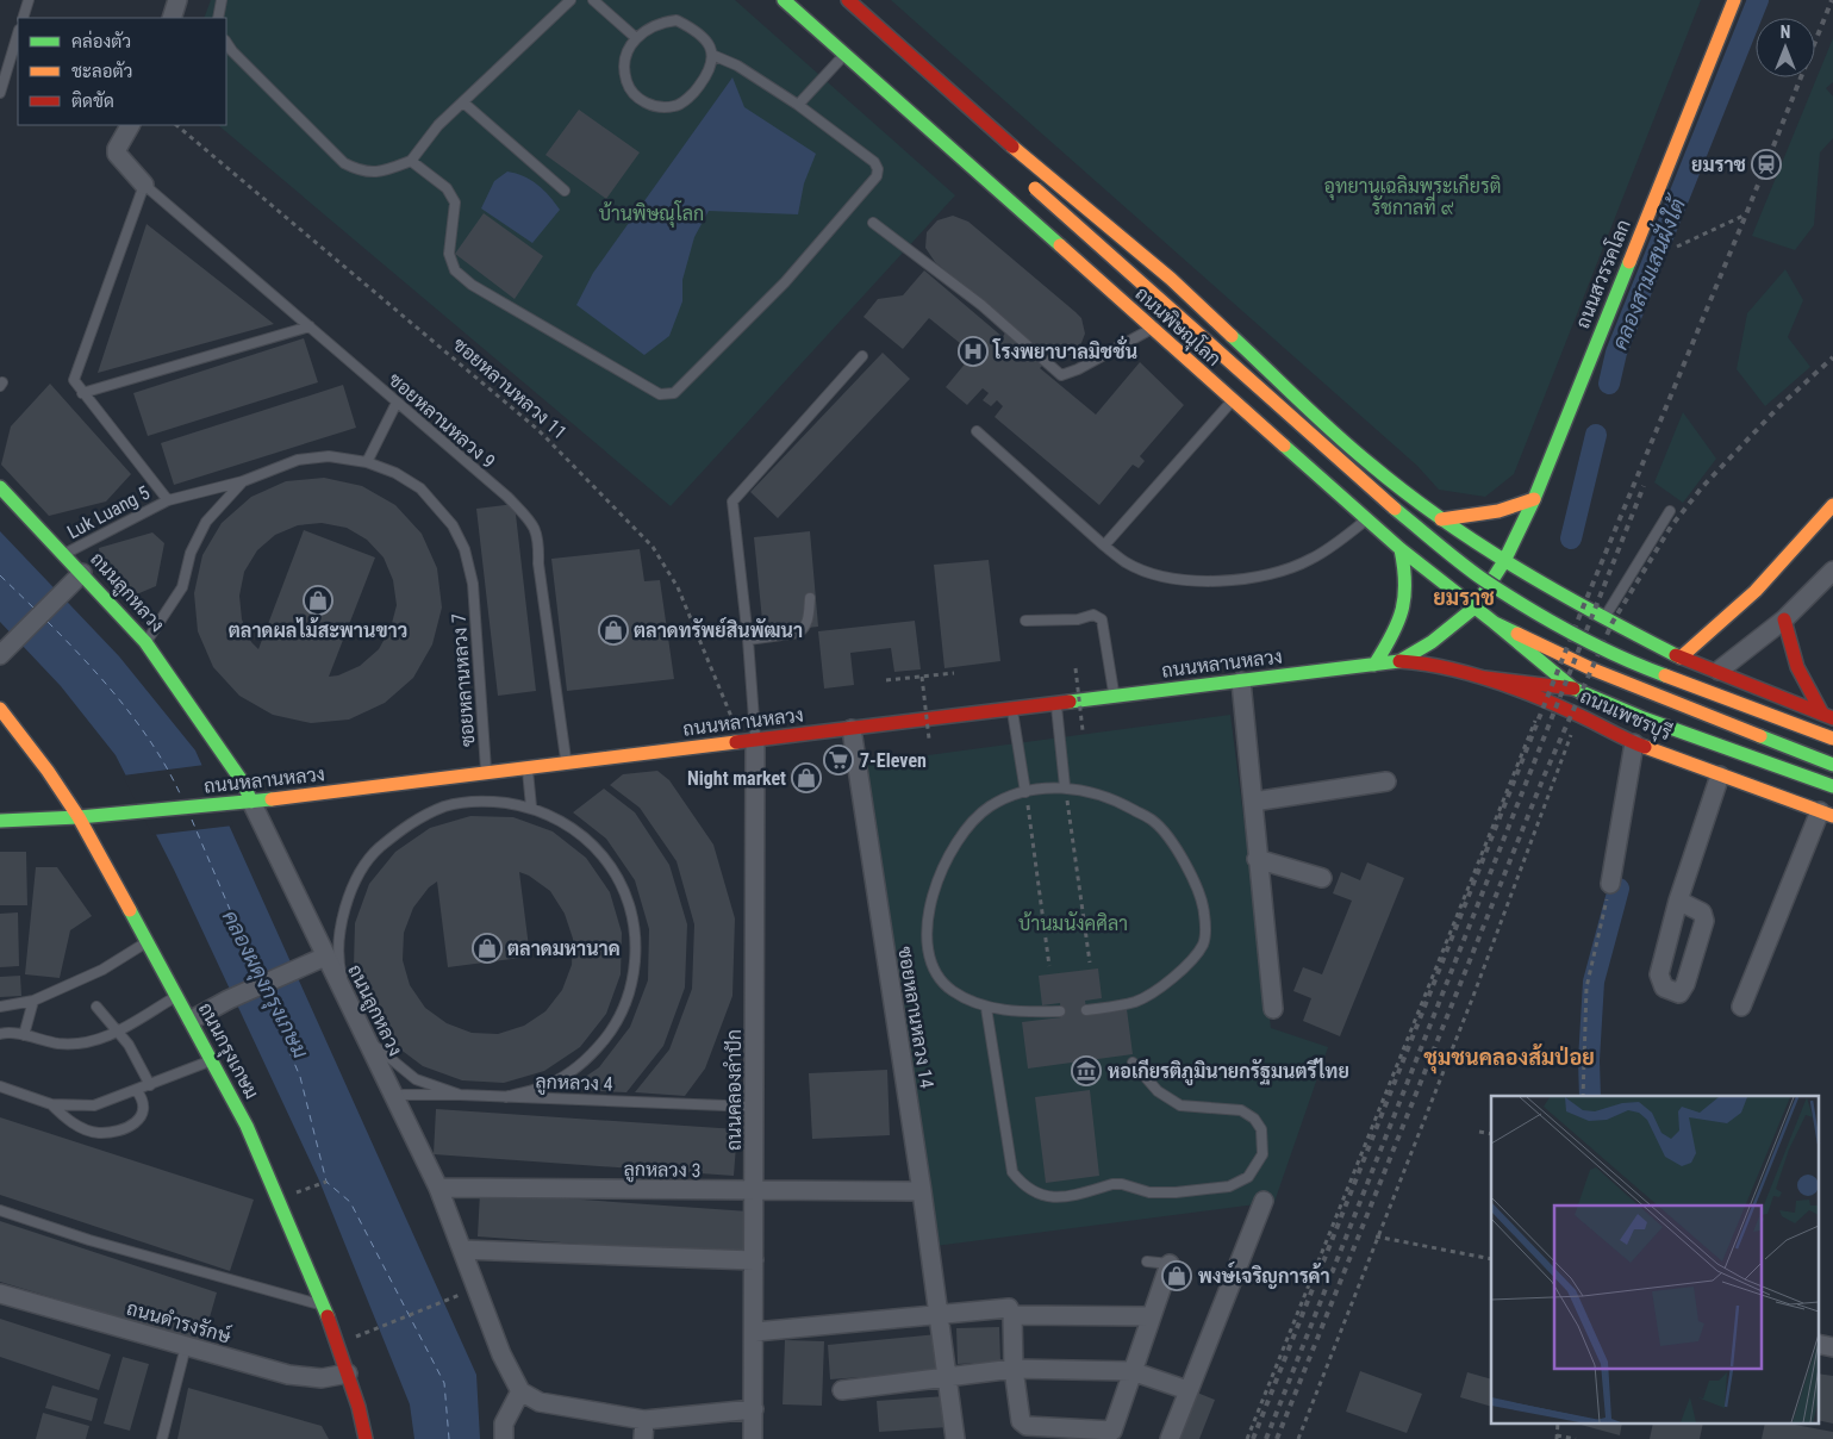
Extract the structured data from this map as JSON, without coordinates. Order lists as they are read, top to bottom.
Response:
{
  "streets": {
    "main road": [
      "ถนนสวรรคโลก",
      "ถนนพิษณุโลก",
      "ถนนลูกหลวง",
      "ถนนหลานหลวง",
      "ถนนเพชรบุรี",
      "ถนนกรุงเกษม"
    ],
    "street": [
      "ซอยหลานหลวง 14",
      "ถนนคลองลำปัก",
      "ลูกหลวง 3",
      "ถนนดำรงรักษ์"
    ],
    "lane": [
      "ซอยหลานหลวง 9",
      "Luk Luang 5",
      "ซอยหลานหลวง 7",
      "ลูกหลวง 4"
    ],
    "path": ["ซอยหลานหลวง 11"]
  },
  "crossings": [
    ["ถนนสวรรคโลก", "ถนนพิษณุโลก"],
    ["ถนนสวรรคโลก", "ถนนหลานหลวง"],
    ["ถนนพิษณุโลก", "ถนนหลานหลวง"],
    ["ถนนพิษณุโลก", "ถนนเพชรบุรี"],
    ["ซอยหลานหลวง 11", "ถนนหลานหลวง"],
    ["ซอยหลานหลวง 11", "ถนนคลองลำปัก"],
    ["ซอยหลานหลวง 9", "ถนนหลานหลวง"],
    ["Luk Luang 5", "ถนนลูกหลวง"],
    ["Luk Luang 5", "ซอยหลานหลวง 7"],
    ["ถนนลูกหลวง", "ถนนหลานหลวง"],
    ["ถนนลูกหลวง", "ลูกหลวง 4"],
    ["ถนนลูกหลวง", "ลูกหลวง 3"],
    ["ถนนหลานหลวง", "ซอยหลานหลวง 7"],
    ["ถนนหลานหลวง", "ถนนเพชรบุรี"],
    ["ถนนหลานหลวง", "ซอยหลานหลวง 14"],
    ["ถนนหลานหลวง", "ถนนกรุงเกษม"],
    ["ถนนหลานหลวง", "ถนนคลองลำปัก"],
    ["ซอยหลานหลวง 14", "ลูกหลวง 3"],
    ["ถนนกรุงเกษม", "ถนนดำรงรักษ์"],
    ["ลูกหลวง 4", "ถนนคลองลำปัก"],
    ["ถนนคลองลำปัก", "ลูกหลวง 3"]
  ],
  "districts": ["ยมราช", "ชุมชนคลองส้มป่อย"],
  "water": ["คลองสามเสนฝั่งใต้", "คลองผดุงกรุงเกษม"],
  "parks": ["อุทยานเฉลิมพระเกียรติ รัชกาลที่ ๙", "บ้านพิษณุโลก", "บ้านมนังคศิลา"],
  "places": {
    "station": ["ยมราช"],
    "hospital": ["โรงพยาบาลมิชชั่น"],
    "shop": [
      "ตลาดผลไม้สะพานขาว",
      "ตลาดทรัพย์สินพัฒนา",
      "Night market",
      "ตลาดมหานาค",
      "พงษ์เจริญการค้า"
    ],
    "supermarket": ["7-Eleven"],
    "museum": ["หอเกียรติภูมินายกรัฐมนตรีไทย"]
  },
  "legend": ["คล่องตัว", "ชะลอตัว", "ติดขัด"],
  "north": "top"
}
